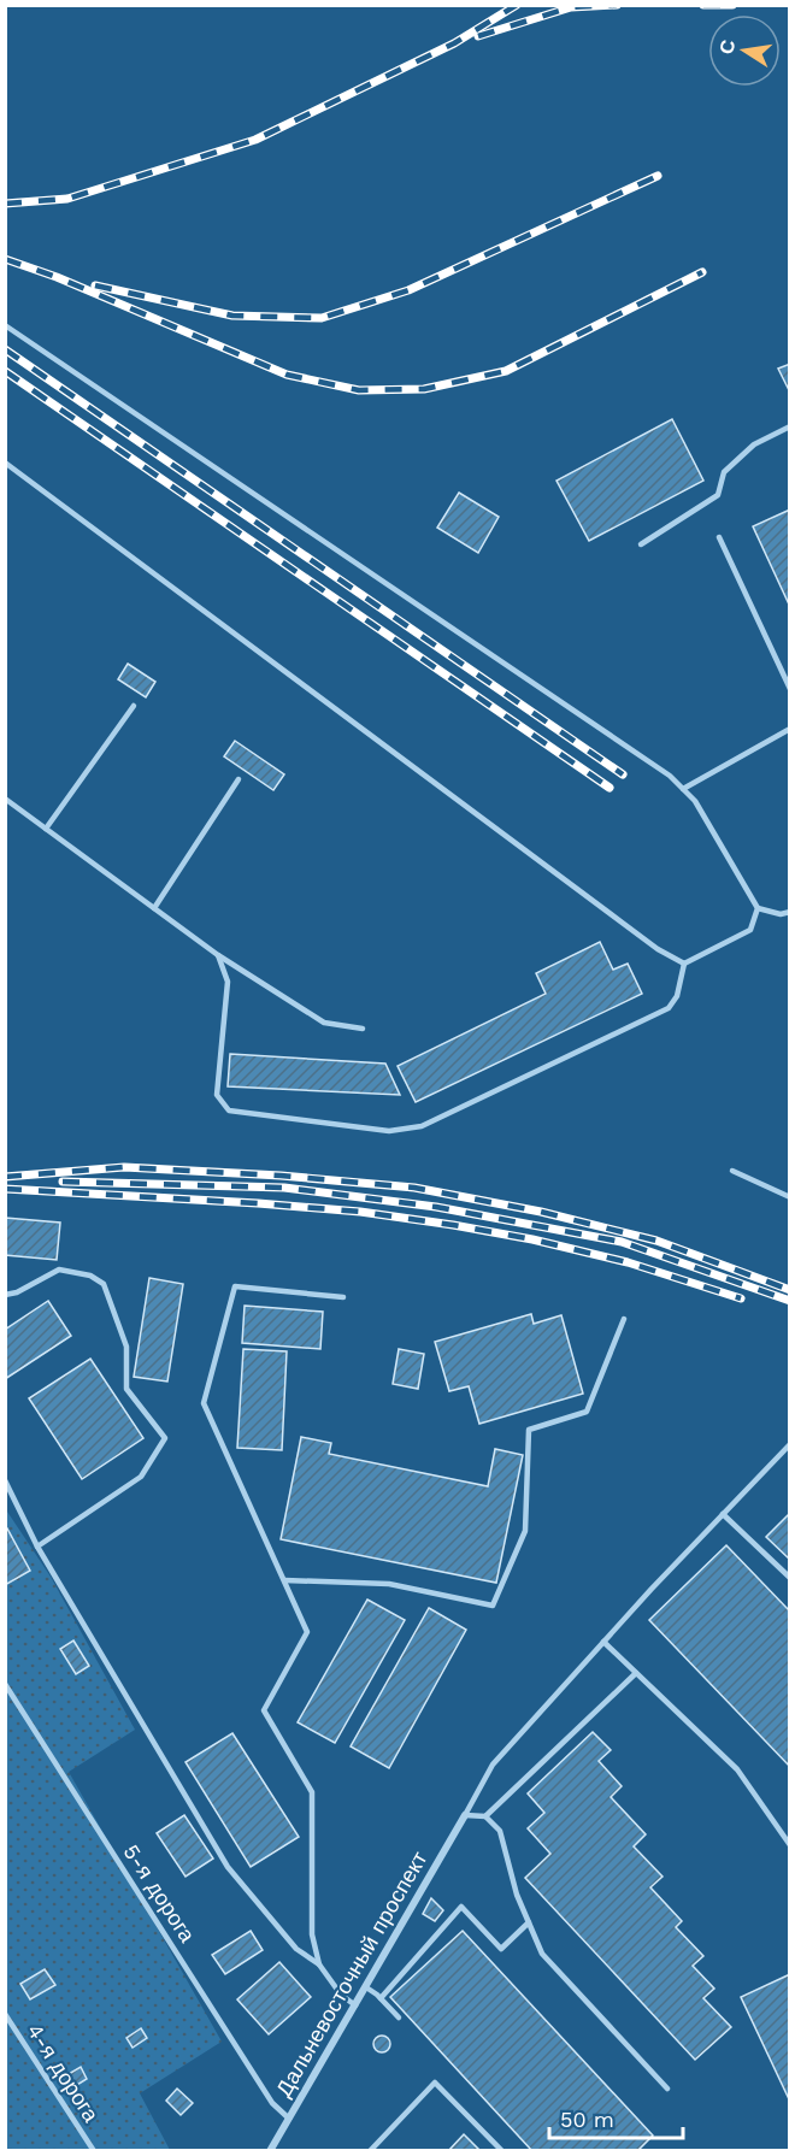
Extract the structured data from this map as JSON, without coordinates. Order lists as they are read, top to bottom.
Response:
{
  "streets": {
    "street": ["Дальневосточный проспект"],
    "lane": ["5-я дорога", "4-я дорога"]
  },
  "crossings": [
    ["5-я дорога", "Дальневосточный проспект"]
  ],
  "scale_bar": "50 m",
  "north": "left"
}
